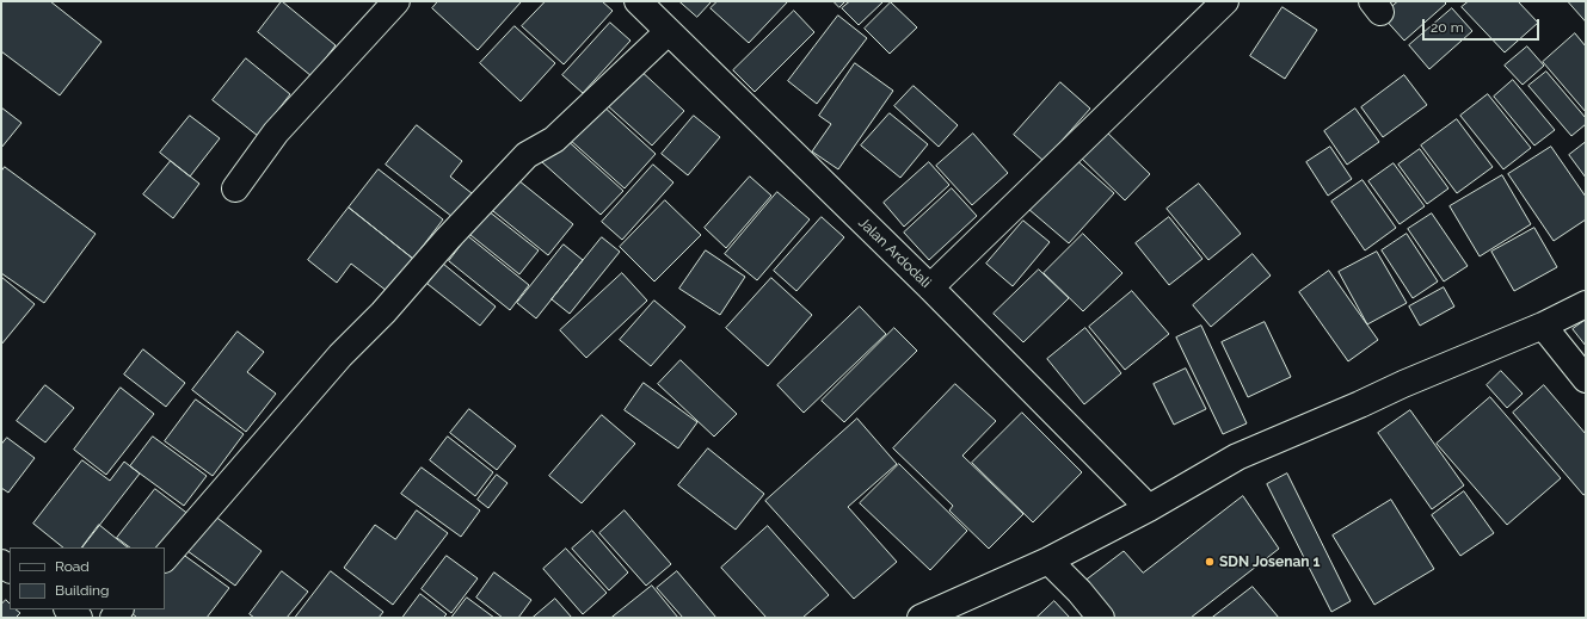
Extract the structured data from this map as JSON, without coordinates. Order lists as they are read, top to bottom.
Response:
{
  "streets": {
    "street": ["Jalan Ardodali"]
  },
  "places": ["SDN Josenan 1"],
  "legend": ["Road", "Building"],
  "scale_bar": "20 m"
}
